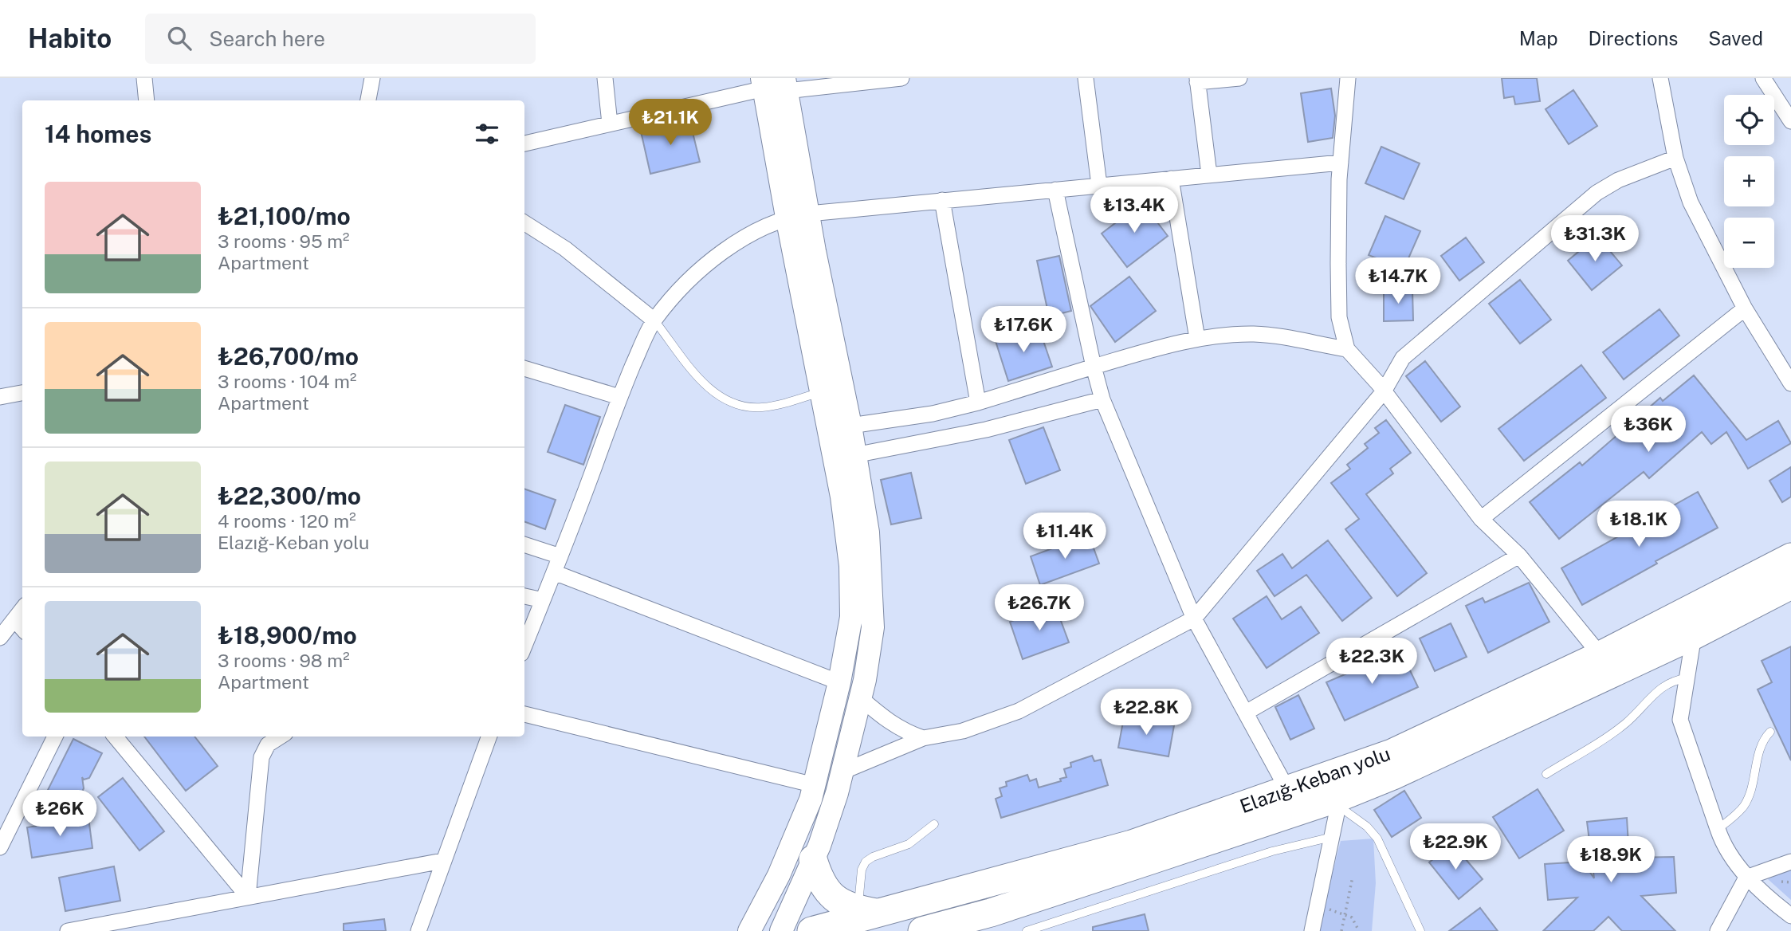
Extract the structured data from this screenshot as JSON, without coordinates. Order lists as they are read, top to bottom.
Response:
{
  "streets": {
    "highway": ["Elazığ-Keban yolu"]
  },
  "page": {
    "header": "Habito",
    "search": "Search here",
    "nav": ["Map", "Directions", "Saved"],
    "map_buttons": ["+", "−"],
    "price": [
      "₺21.1K",
      "₺13.4K",
      "₺31.3K",
      "₺14.7K",
      "₺17.6K",
      "₺36K",
      "₺18.1K",
      "₺11.4K",
      "₺26.7K",
      "₺22.3K",
      "₺22.8K",
      "₺26K",
      "₺22.9K",
      "₺18.9K"
    ],
    "heading": "14 homes",
    "list": [
      {
        "name": "₺21,100/mo",
        "note": "3 rooms · 95 m² · Apartment"
      },
      {
        "name": "₺26,700/mo",
        "note": "3 rooms · 104 m² · Apartment"
      },
      {
        "name": "₺22,300/mo",
        "note": "4 rooms · 120 m² · Elazığ-Keban yolu"
      },
      {
        "name": "₺18,900/mo",
        "note": "3 rooms · 98 m² · Apartment"
      }
    ]
  }
}
